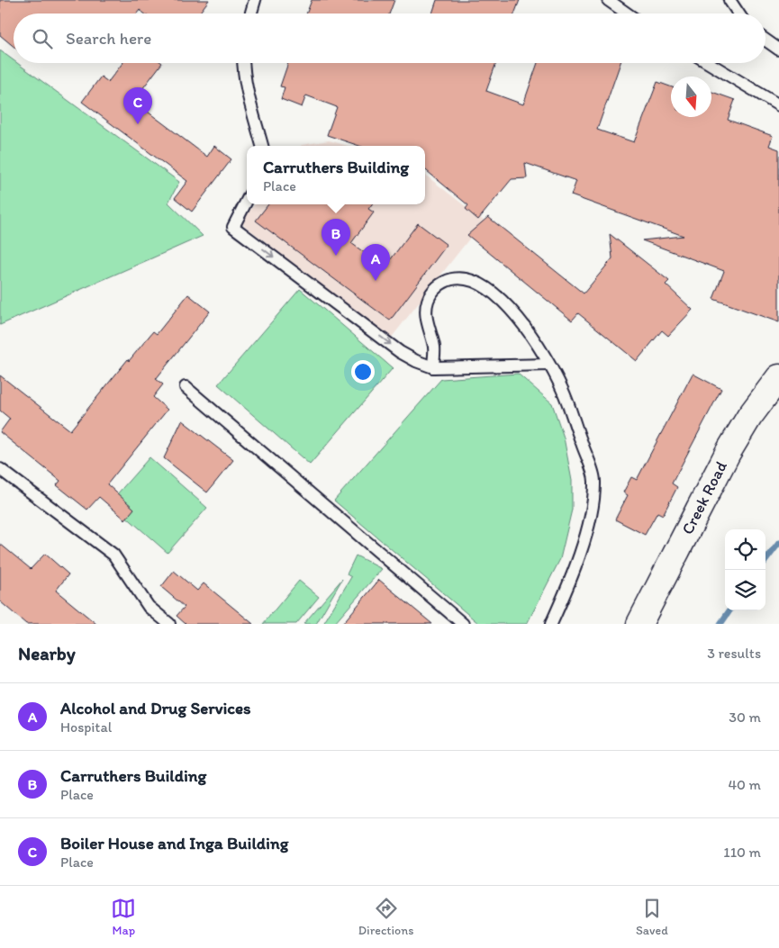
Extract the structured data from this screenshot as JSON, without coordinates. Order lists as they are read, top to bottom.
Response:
{
  "streets": {
    "street": ["Creek Road"]
  },
  "north": "bottom",
  "page": {
    "search": "Search here",
    "pins": ["C", "B", "A"],
    "popup": ["Carruthers Building", "Place"],
    "heading": ["Nearby", "3 results"],
    "list": [
      {
        "mark": "A",
        "name": "Alcohol and Drug Services",
        "note": "Hospital",
        "value": "30 m"
      },
      {
        "mark": "B",
        "name": "Carruthers Building",
        "note": "Place",
        "value": "40 m"
      },
      {
        "mark": "C",
        "name": "Boiler House and Inga Building",
        "note": "Place",
        "value": "110 m"
      }
    ],
    "nav": ["Map", "Directions", "Saved"]
  }
}
